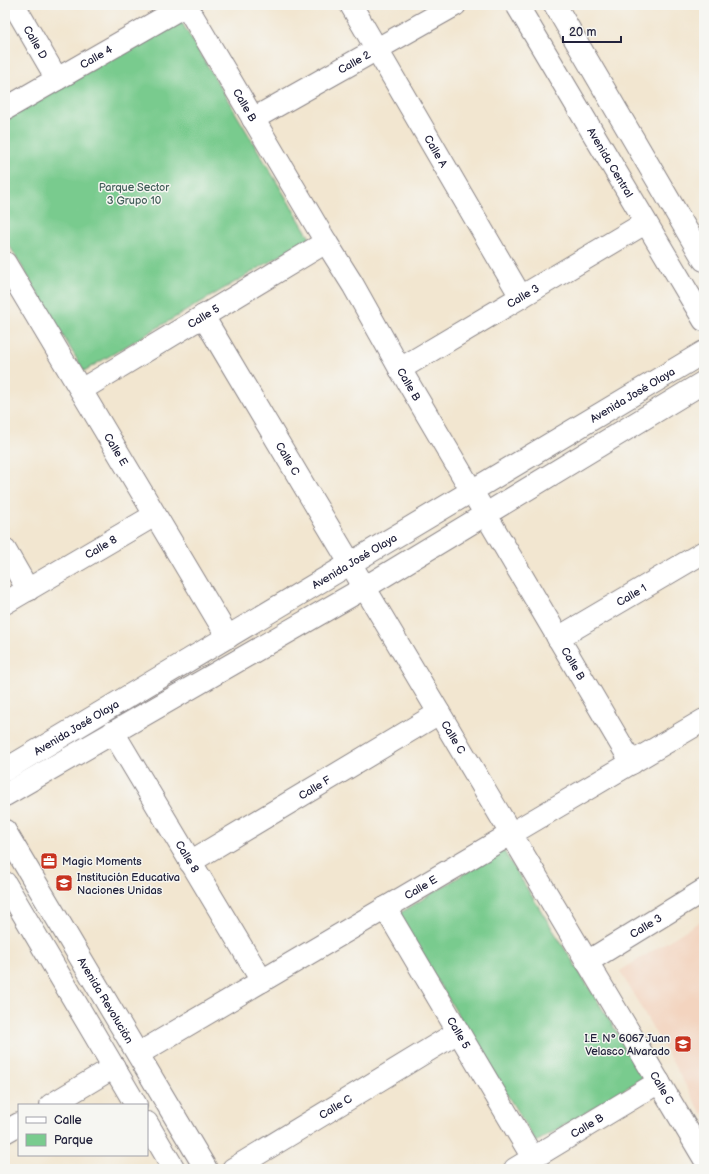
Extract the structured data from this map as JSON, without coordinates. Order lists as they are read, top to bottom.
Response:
{
  "streets": {
    "street": [
      "Calle D",
      "Calle 4",
      "Calle 2",
      "Calle B",
      "Calle A",
      "Avenida Central",
      "Calle 3",
      "Calle 5",
      "Avenida José Olaya",
      "Calle E",
      "Calle C",
      "Calle 8",
      "Calle 1",
      "Calle F",
      "Avenida Revolución"
    ]
  },
  "crossings": [
    ["Calle D", "Calle 4"],
    ["Calle 4", "Calle B"],
    ["Calle 2", "Calle B"],
    ["Calle 2", "Calle A"],
    ["Calle B", "Calle 3"],
    ["Calle B", "Calle 5"],
    ["Calle B", "Avenida José Olaya"],
    ["Calle B", "Calle E"],
    ["Calle B", "Calle C"],
    ["Calle B", "Calle 1"],
    ["Calle A", "Calle 3"],
    ["Avenida Central", "Calle 3"],
    ["Calle 3", "Calle C"],
    ["Calle 5", "Calle E"],
    ["Calle 5", "Calle C"],
    ["Avenida José Olaya", "Calle E"],
    ["Avenida José Olaya", "Calle C"],
    ["Avenida José Olaya", "Calle 8"],
    ["Calle E", "Calle C"],
    ["Calle E", "Calle 8"],
    ["Calle E", "Avenida Revolución"],
    ["Calle C", "Calle F"],
    ["Calle 8", "Calle F"]
  ],
  "parks": ["Parque Sector 3 Grupo 10"],
  "places": {
    "office": ["Magic Moments"],
    "school or university": ["Institución Educativa Naciones Unidas", "I.E. N° 6067 Juan Velasco Alvarado"]
  },
  "legend": ["Calle", "Parque"],
  "scale_bar": "20 m"
}
